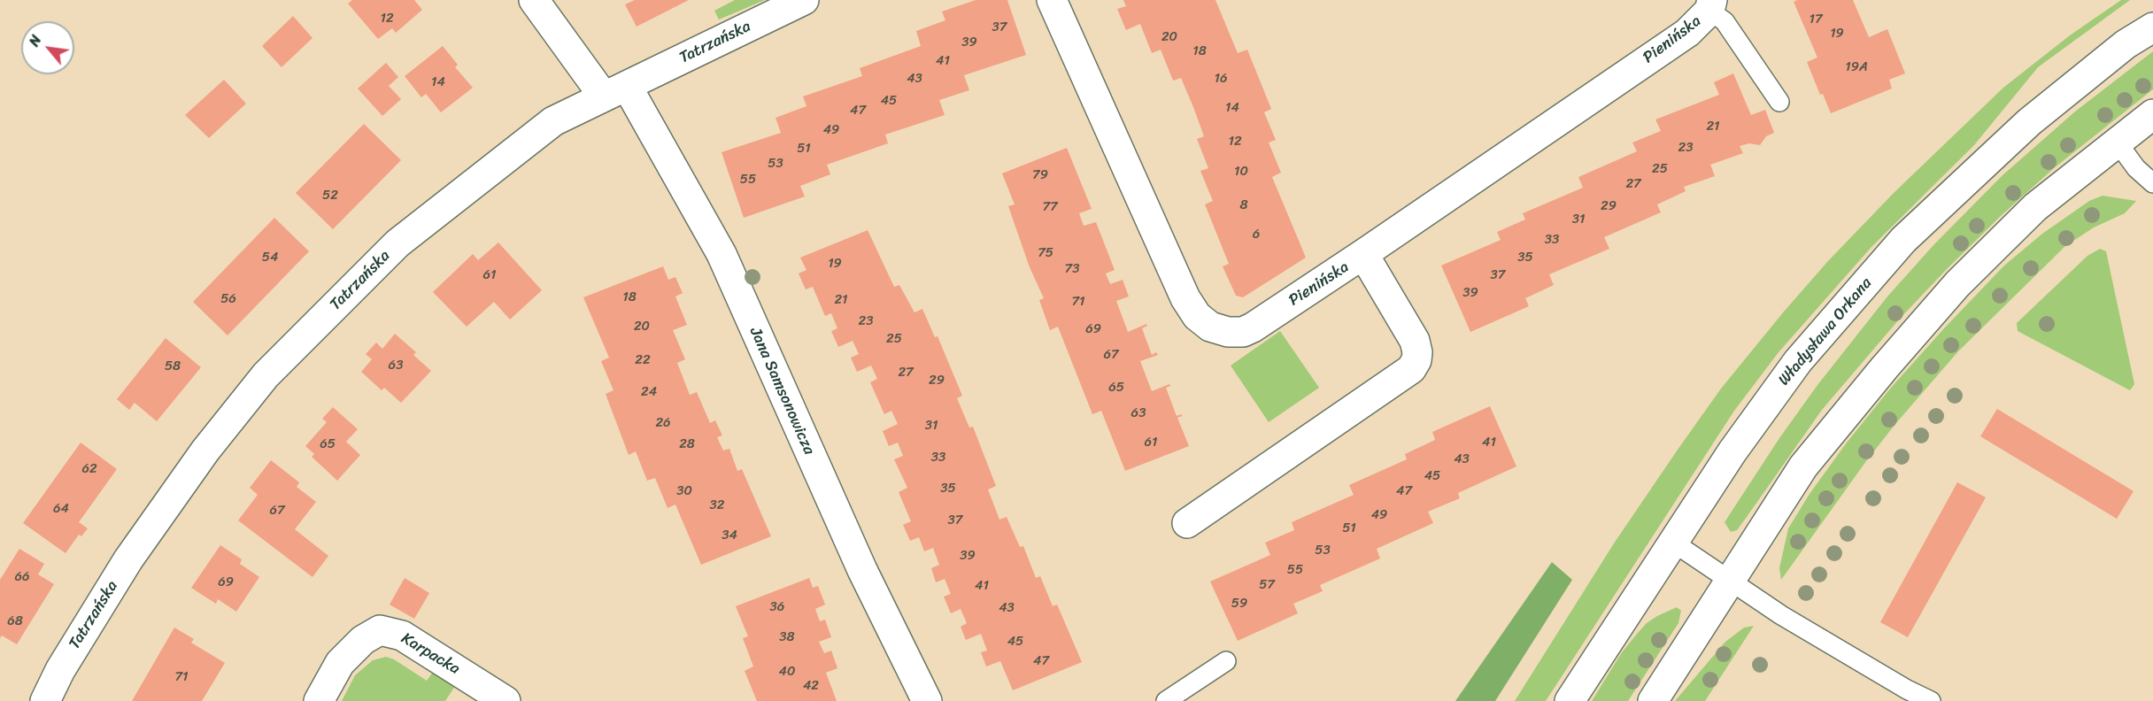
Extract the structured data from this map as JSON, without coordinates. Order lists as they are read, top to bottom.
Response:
{
  "streets": {
    "street": [
      "Pienińska",
      "Tatrzańska",
      "Władysława Orkana",
      "Jana Samsonowicza",
      "Karpacka"
    ]
  },
  "crossings": [
    ["Tatrzańska", "Jana Samsonowicza"]
  ],
  "house_numbers": [
    "12",
    "17",
    "37",
    "19",
    "20",
    "39",
    "18",
    "41",
    "19A",
    "43",
    "16",
    "14",
    "45",
    "14",
    "47",
    "21",
    "49",
    "12",
    "23",
    "51",
    "53",
    "25",
    "10",
    "79",
    "55",
    "27",
    "52",
    "8",
    "29",
    "77",
    "31",
    "6",
    "33",
    "75",
    "54",
    "35",
    "19",
    "73",
    "61",
    "37",
    "39",
    "18",
    "56",
    "21",
    "71",
    "23",
    "20",
    "69",
    "25",
    "67",
    "22",
    "63",
    "58",
    "27",
    "29",
    "65",
    "24",
    "63",
    "26",
    "31",
    "61",
    "41",
    "65",
    "28",
    "33",
    "43",
    "62",
    "45",
    "35",
    "30",
    "47",
    "32",
    "64",
    "67",
    "49",
    "37",
    "51",
    "34",
    "53",
    "39",
    "55",
    "66",
    "69",
    "57",
    "41",
    "59",
    "36",
    "43",
    "68",
    "38",
    "45",
    "47",
    "40",
    "71",
    "42"
  ],
  "north": "top left"
}
